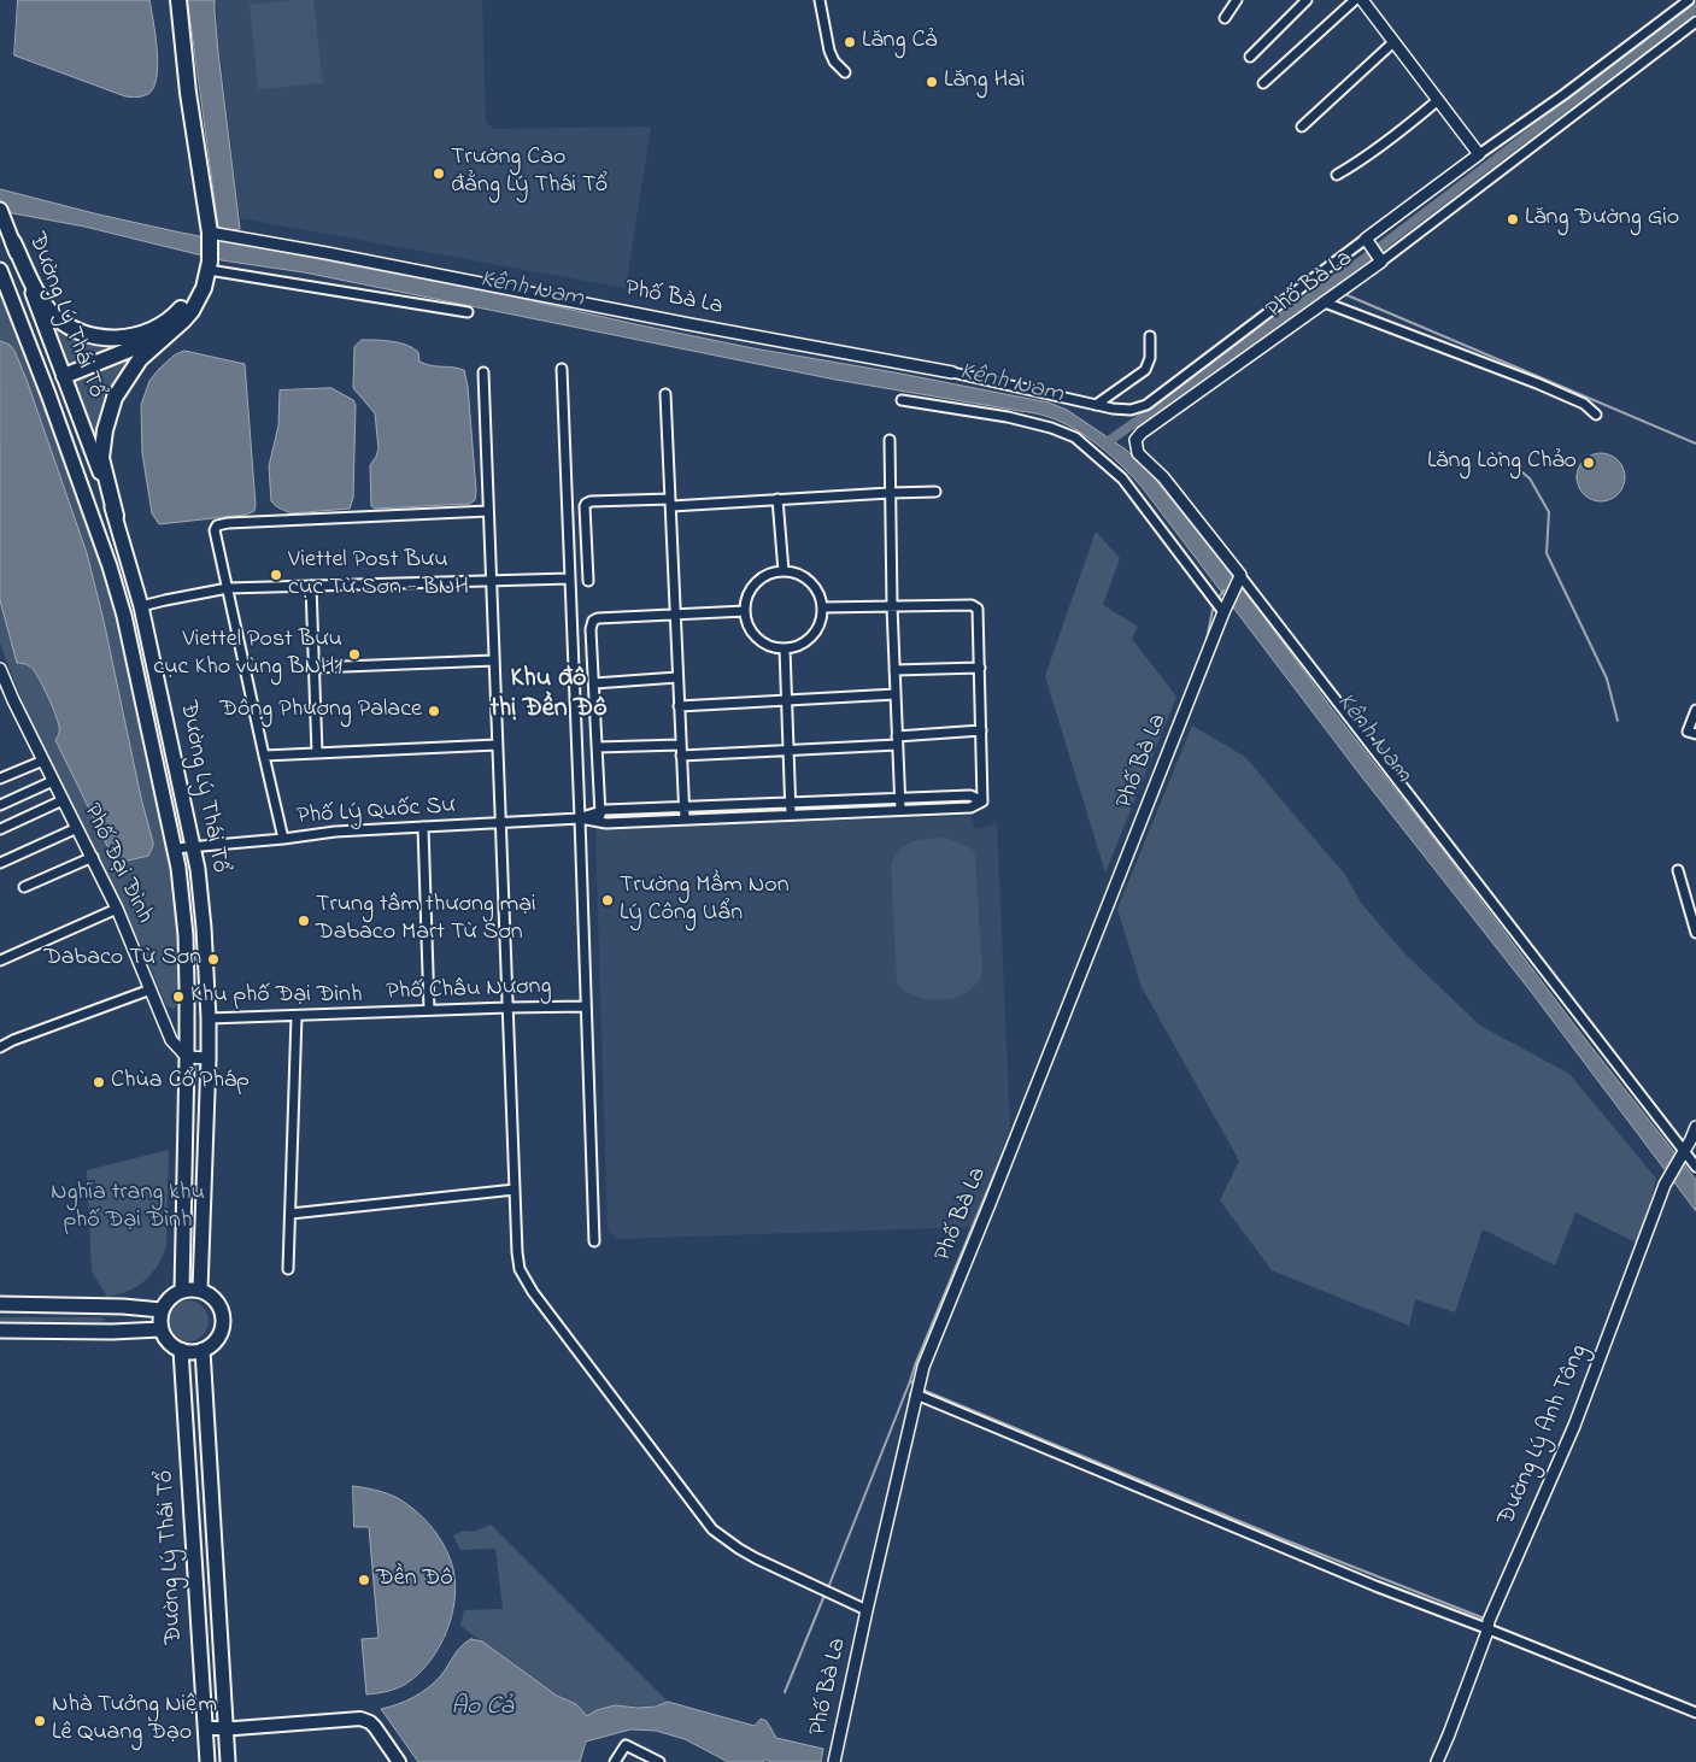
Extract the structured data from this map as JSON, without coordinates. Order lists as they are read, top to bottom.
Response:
{
  "streets": {
    "main road": ["Đường Lý Thái Tổ"],
    "street": [
      "Phố Bà La",
      "Phố Lý Quốc Sư",
      "Phố Đại Đình",
      "Phố Châu Nương",
      "Đường Lý Anh Tông"
    ]
  },
  "crossings": [
    ["Đường Lý Thái Tổ", "Phố Lý Quốc Sư"],
    ["Đường Lý Thái Tổ", "Phố Đại Đình"],
    ["Đường Lý Thái Tổ", "Phố Châu Nương"]
  ],
  "districts": ["Khu đô thị Đền Đô"],
  "water": ["Kênh Nam", "Ao Cả"],
  "parks": ["Nghĩa trang khu phố Đại Đình"],
  "places": [
    "Lăng Cả",
    "Lăng Hai",
    "Trường Cao đẳng Lý Thái Tổ",
    "Lăng Đường Gio",
    "Lăng Lòng Chảo",
    "Viettel Post Bưu cục Từ Sơn - BNH",
    "Viettel Post Bưu cục Kho vùng BNH1",
    "Đông Phương Palace",
    "Trường Mầm Non Lý Công Uẩn",
    "Trung tâm thương mại Dabaco Mart Từ Sơn",
    "Dabaco Từ Sơn",
    "Khu phố Đại Đình",
    "Chùa Cổ Pháp",
    "Đền Đô",
    "Nhà Tưởng Niệm Lê Quang Đạo"
  ]
}
